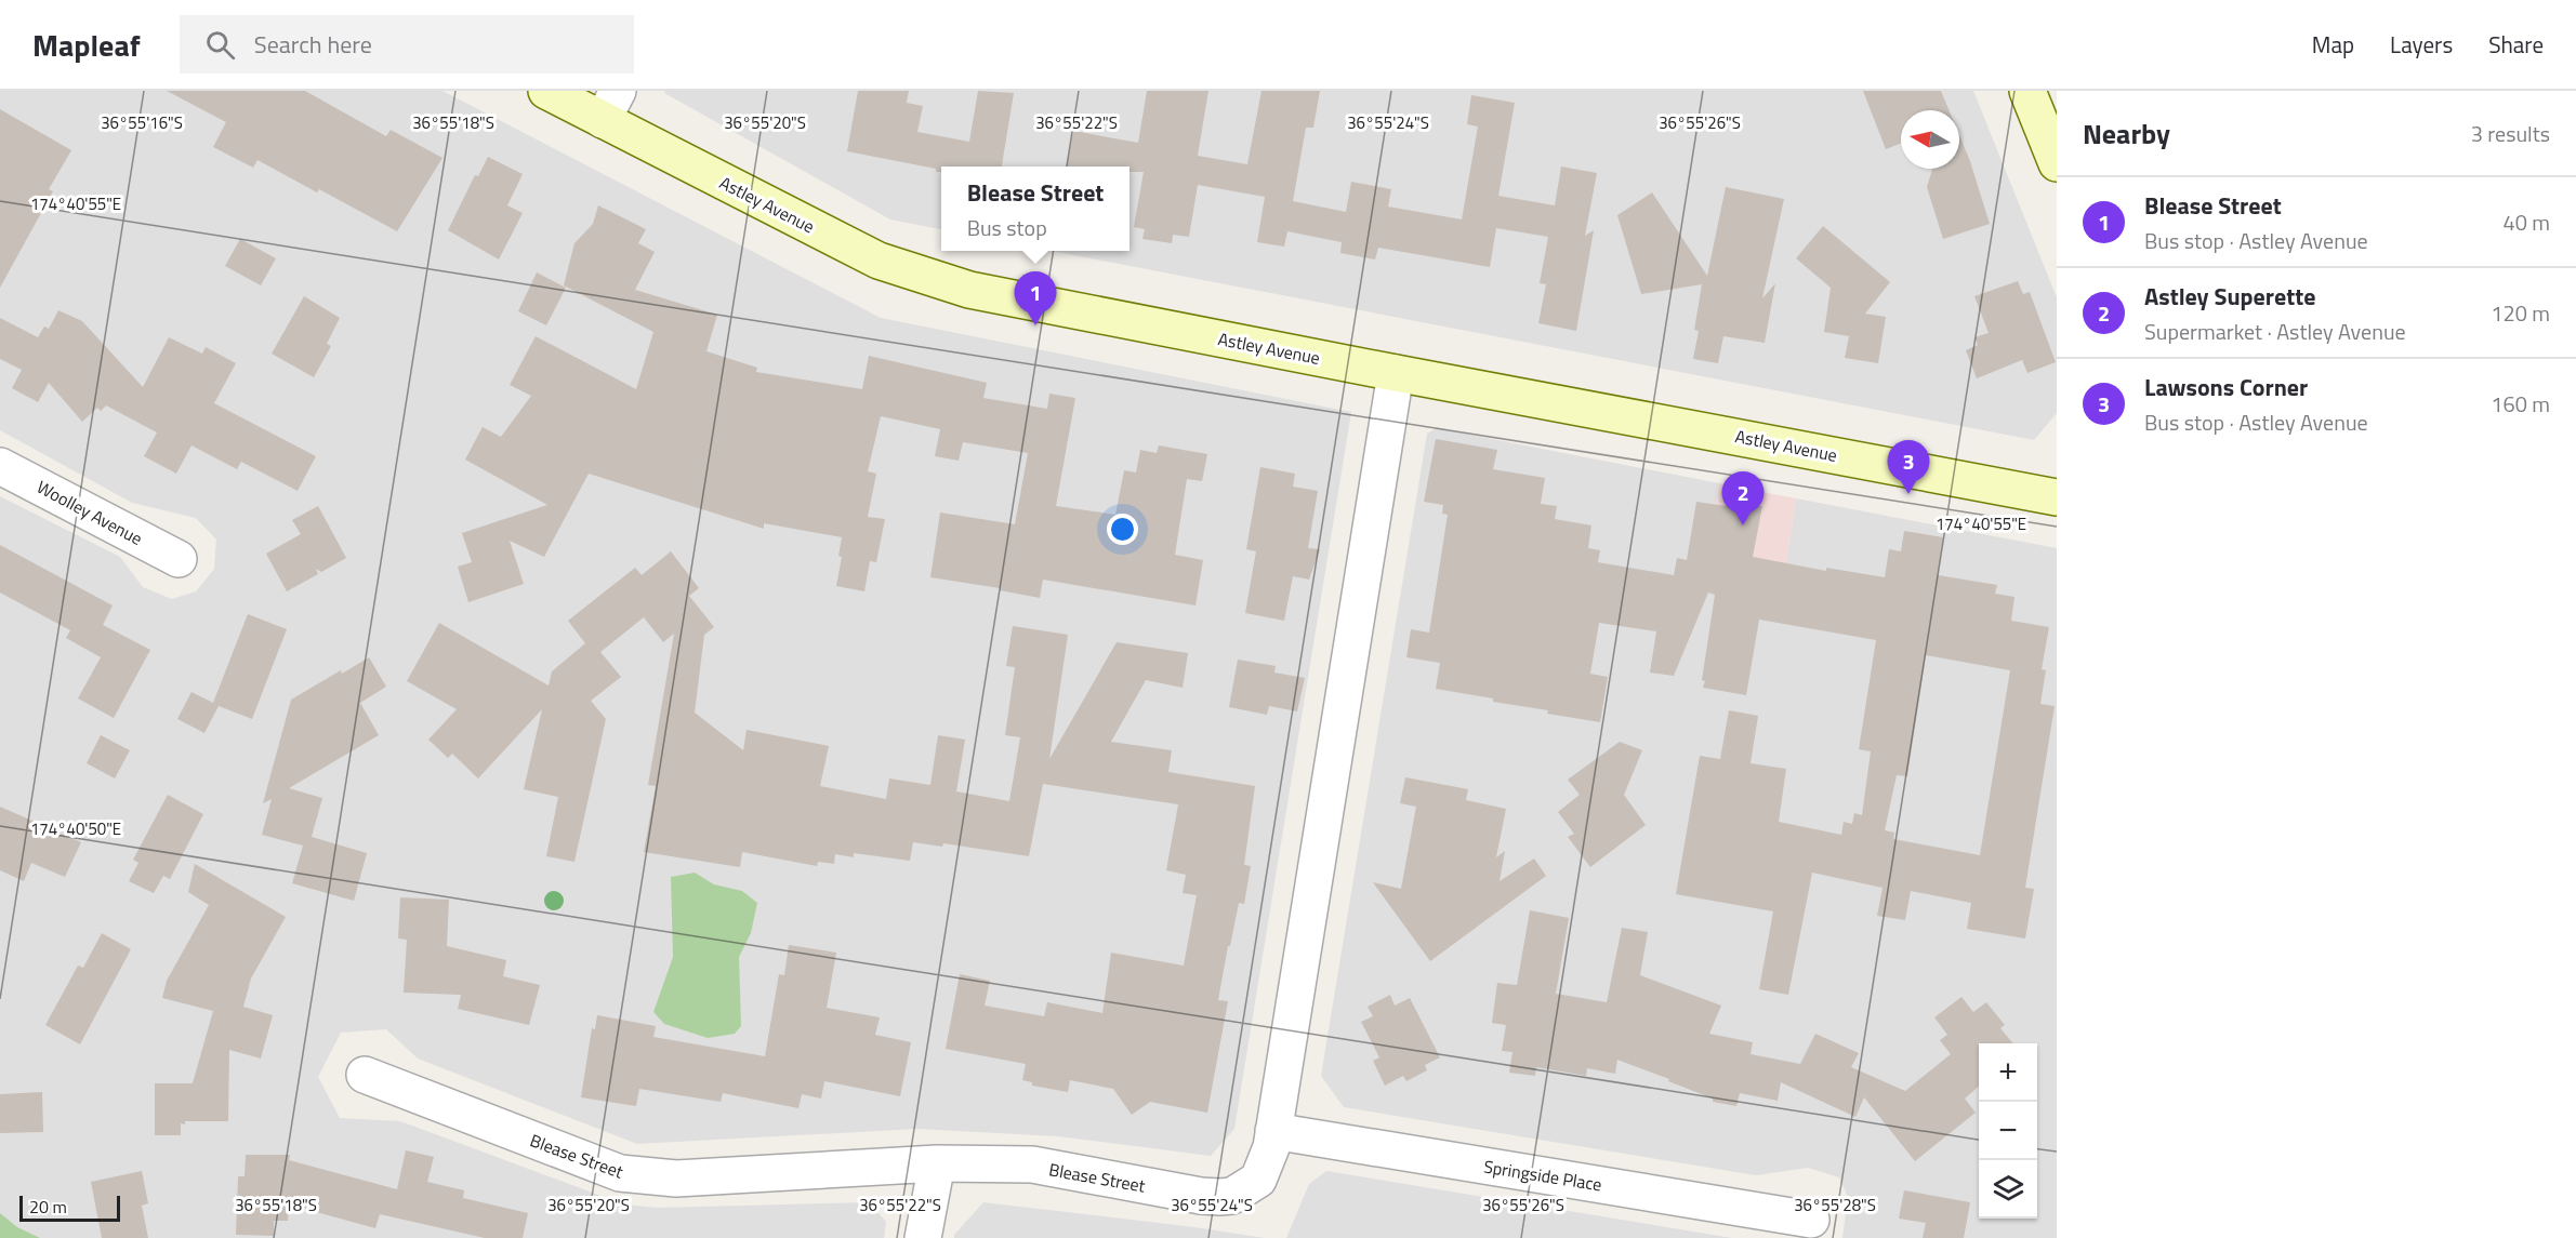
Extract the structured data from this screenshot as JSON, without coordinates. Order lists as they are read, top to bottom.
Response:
{
  "streets": {
    "street": [
      "Astley Avenue",
      "Woolley Avenue",
      "Blease Street",
      "Springside Place"
    ]
  },
  "crossings": [
    ["Astley Avenue", "Blease Street"],
    ["Blease Street", "Springside Place"]
  ],
  "scale_bar": "20 m",
  "north": "left",
  "page": {
    "header": "Mapleaf",
    "search": "Search here",
    "nav": ["Map", "Layers", "Share"],
    "heading": ["Nearby", "3 results"],
    "popup": ["Blease Street", "Bus stop"],
    "list": [
      {
        "mark": "1",
        "name": "Blease Street",
        "note": "Bus stop · Astley Avenue",
        "value": "40 m"
      },
      {
        "mark": "2",
        "name": "Astley Superette",
        "note": "Supermarket · Astley Avenue",
        "value": "120 m"
      },
      {
        "mark": "3",
        "name": "Lawsons Corner",
        "note": "Bus stop · Astley Avenue",
        "value": "160 m"
      }
    ],
    "pins": ["1", "3", "2"],
    "map_buttons": ["+", "−"],
    "scale": "20 m"
  },
  "coordinates": [
    "36°55'16\"S",
    "36°55'18\"S",
    "36°55'20\"S",
    "36°55'22\"S",
    "36°55'24\"S",
    "36°55'26\"S",
    "174°40'55\"E",
    "174°40'50\"E",
    "36°55'28\"S"
  ]
}
